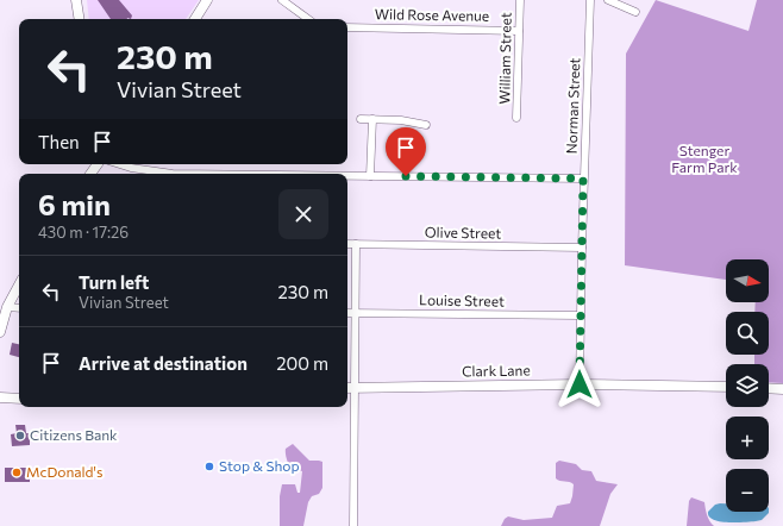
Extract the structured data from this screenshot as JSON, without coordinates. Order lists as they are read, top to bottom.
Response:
{
  "streets": {
    "main road": ["Clark Lane"],
    "street": [
      "Wild Rose Avenue",
      "William Street",
      "Norman Street",
      "Olive Street",
      "Louise Street"
    ]
  },
  "crossings": [
    ["Wild Rose Avenue", "William Street"],
    ["Norman Street", "Olive Street"],
    ["Norman Street", "Louise Street"],
    ["Norman Street", "Clark Lane"]
  ],
  "parks": ["Stenger Farm Park"],
  "places": ["Citizens Bank", "Stop & Shop", "McDonald's"],
  "north": "right",
  "page": {
    "turn": ["230 m", "Vivian Street"],
    "then": "Then",
    "heading": ["6 min", "430 m · 17:26"],
    "list": [
      {
        "name": "Turn left",
        "note": "Vivian Street",
        "value": "230 m"
      },
      {
        "name": "Arrive at destination",
        "value": "200 m"
      }
    ],
    "map_buttons": ["+", "−"]
  }
}
